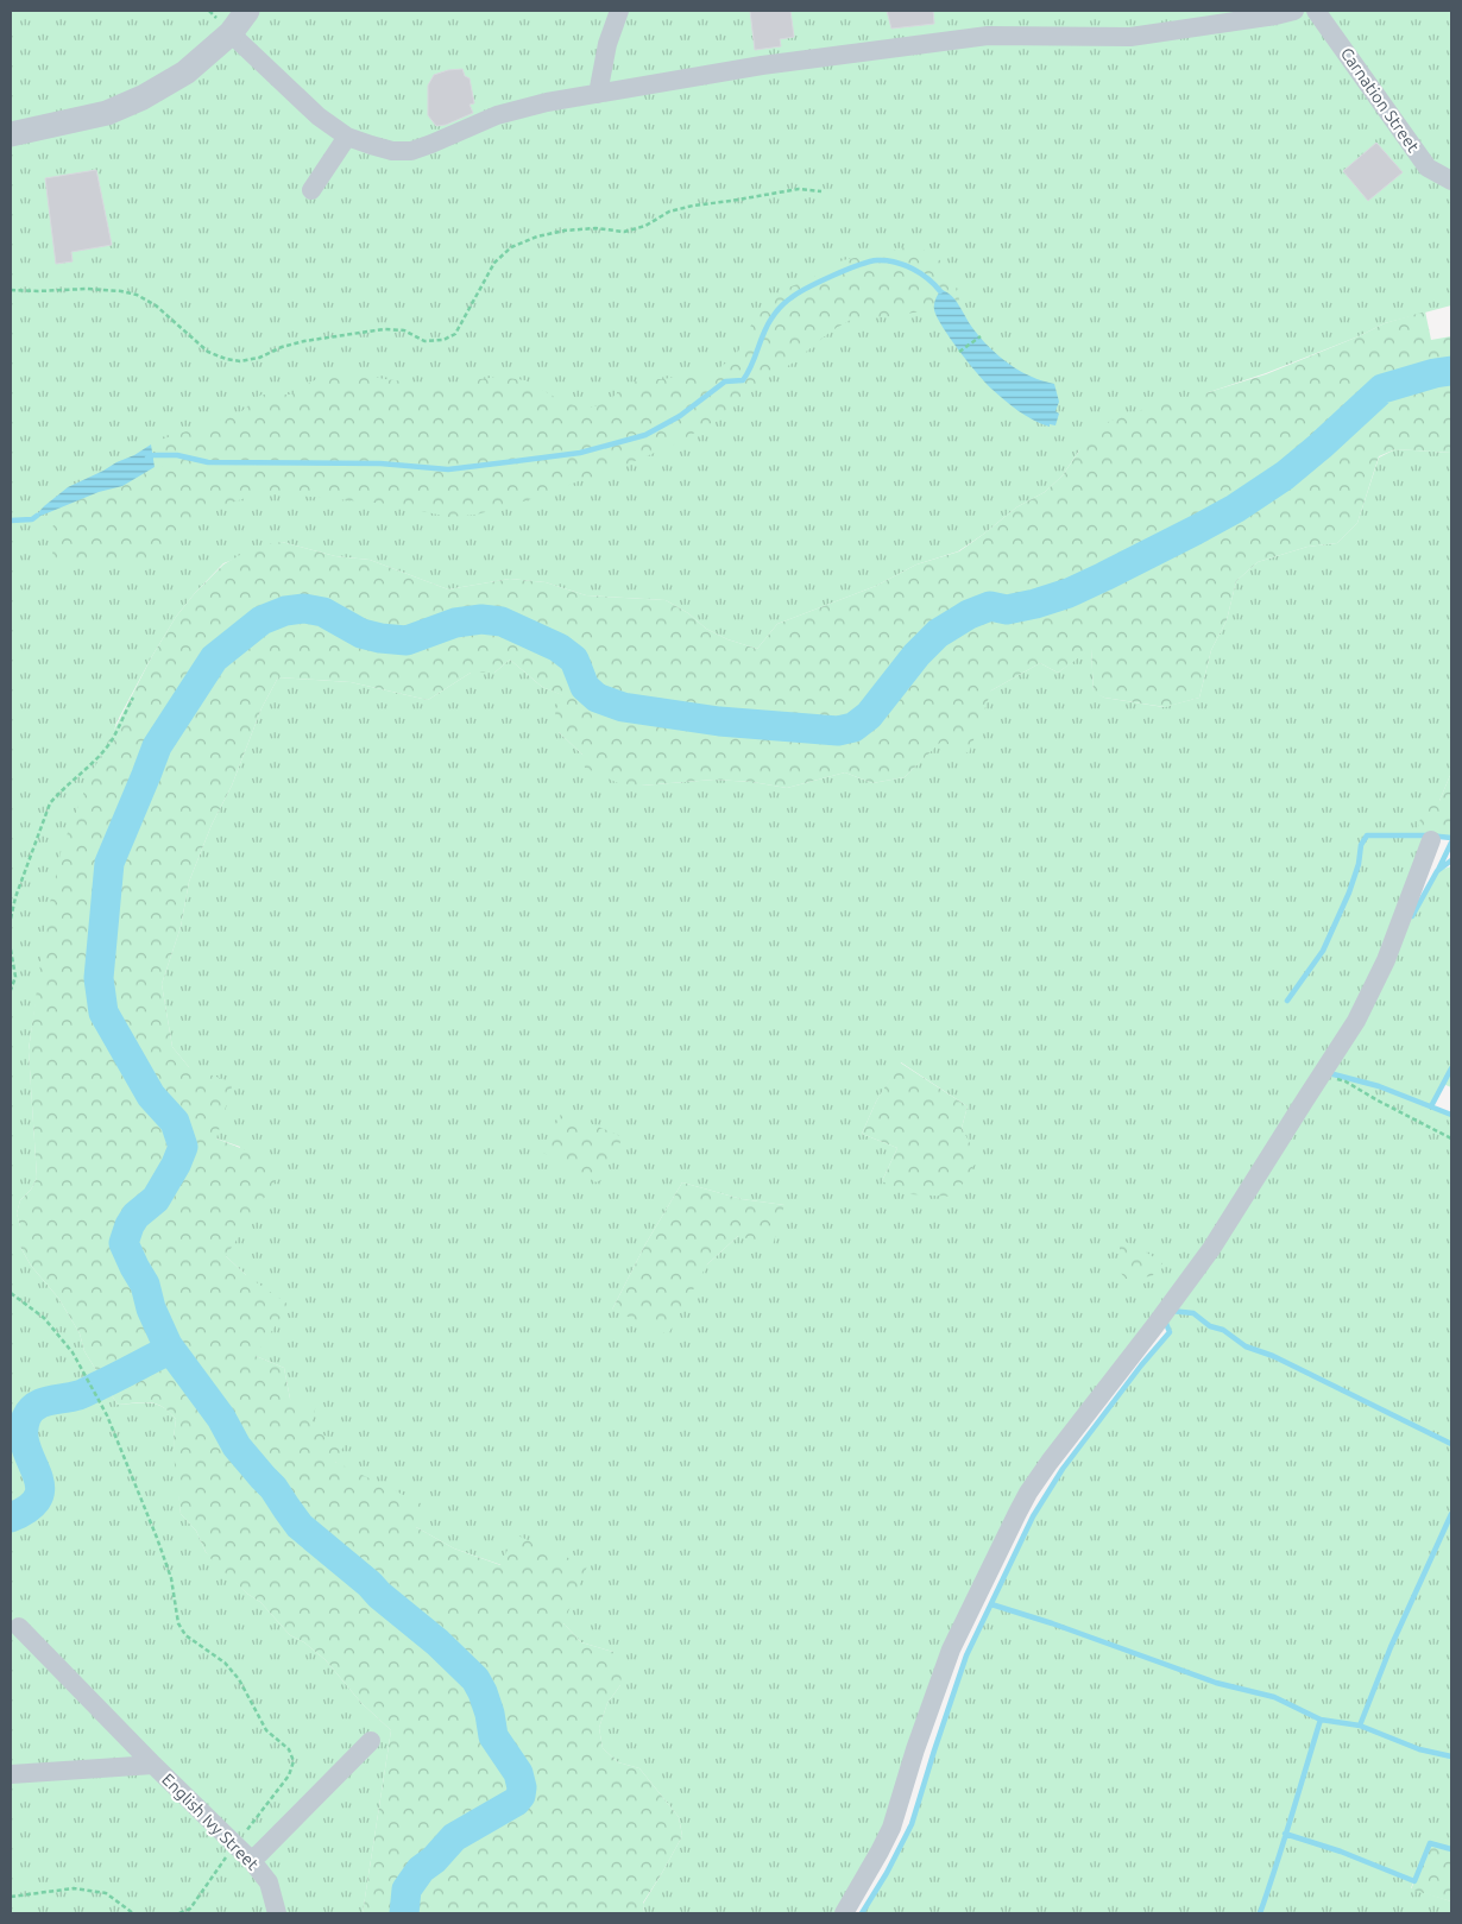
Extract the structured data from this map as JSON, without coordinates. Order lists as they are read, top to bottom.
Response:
{
  "streets": {
    "street": ["Carnation Street", "English Ivy Street"]
  }
}
